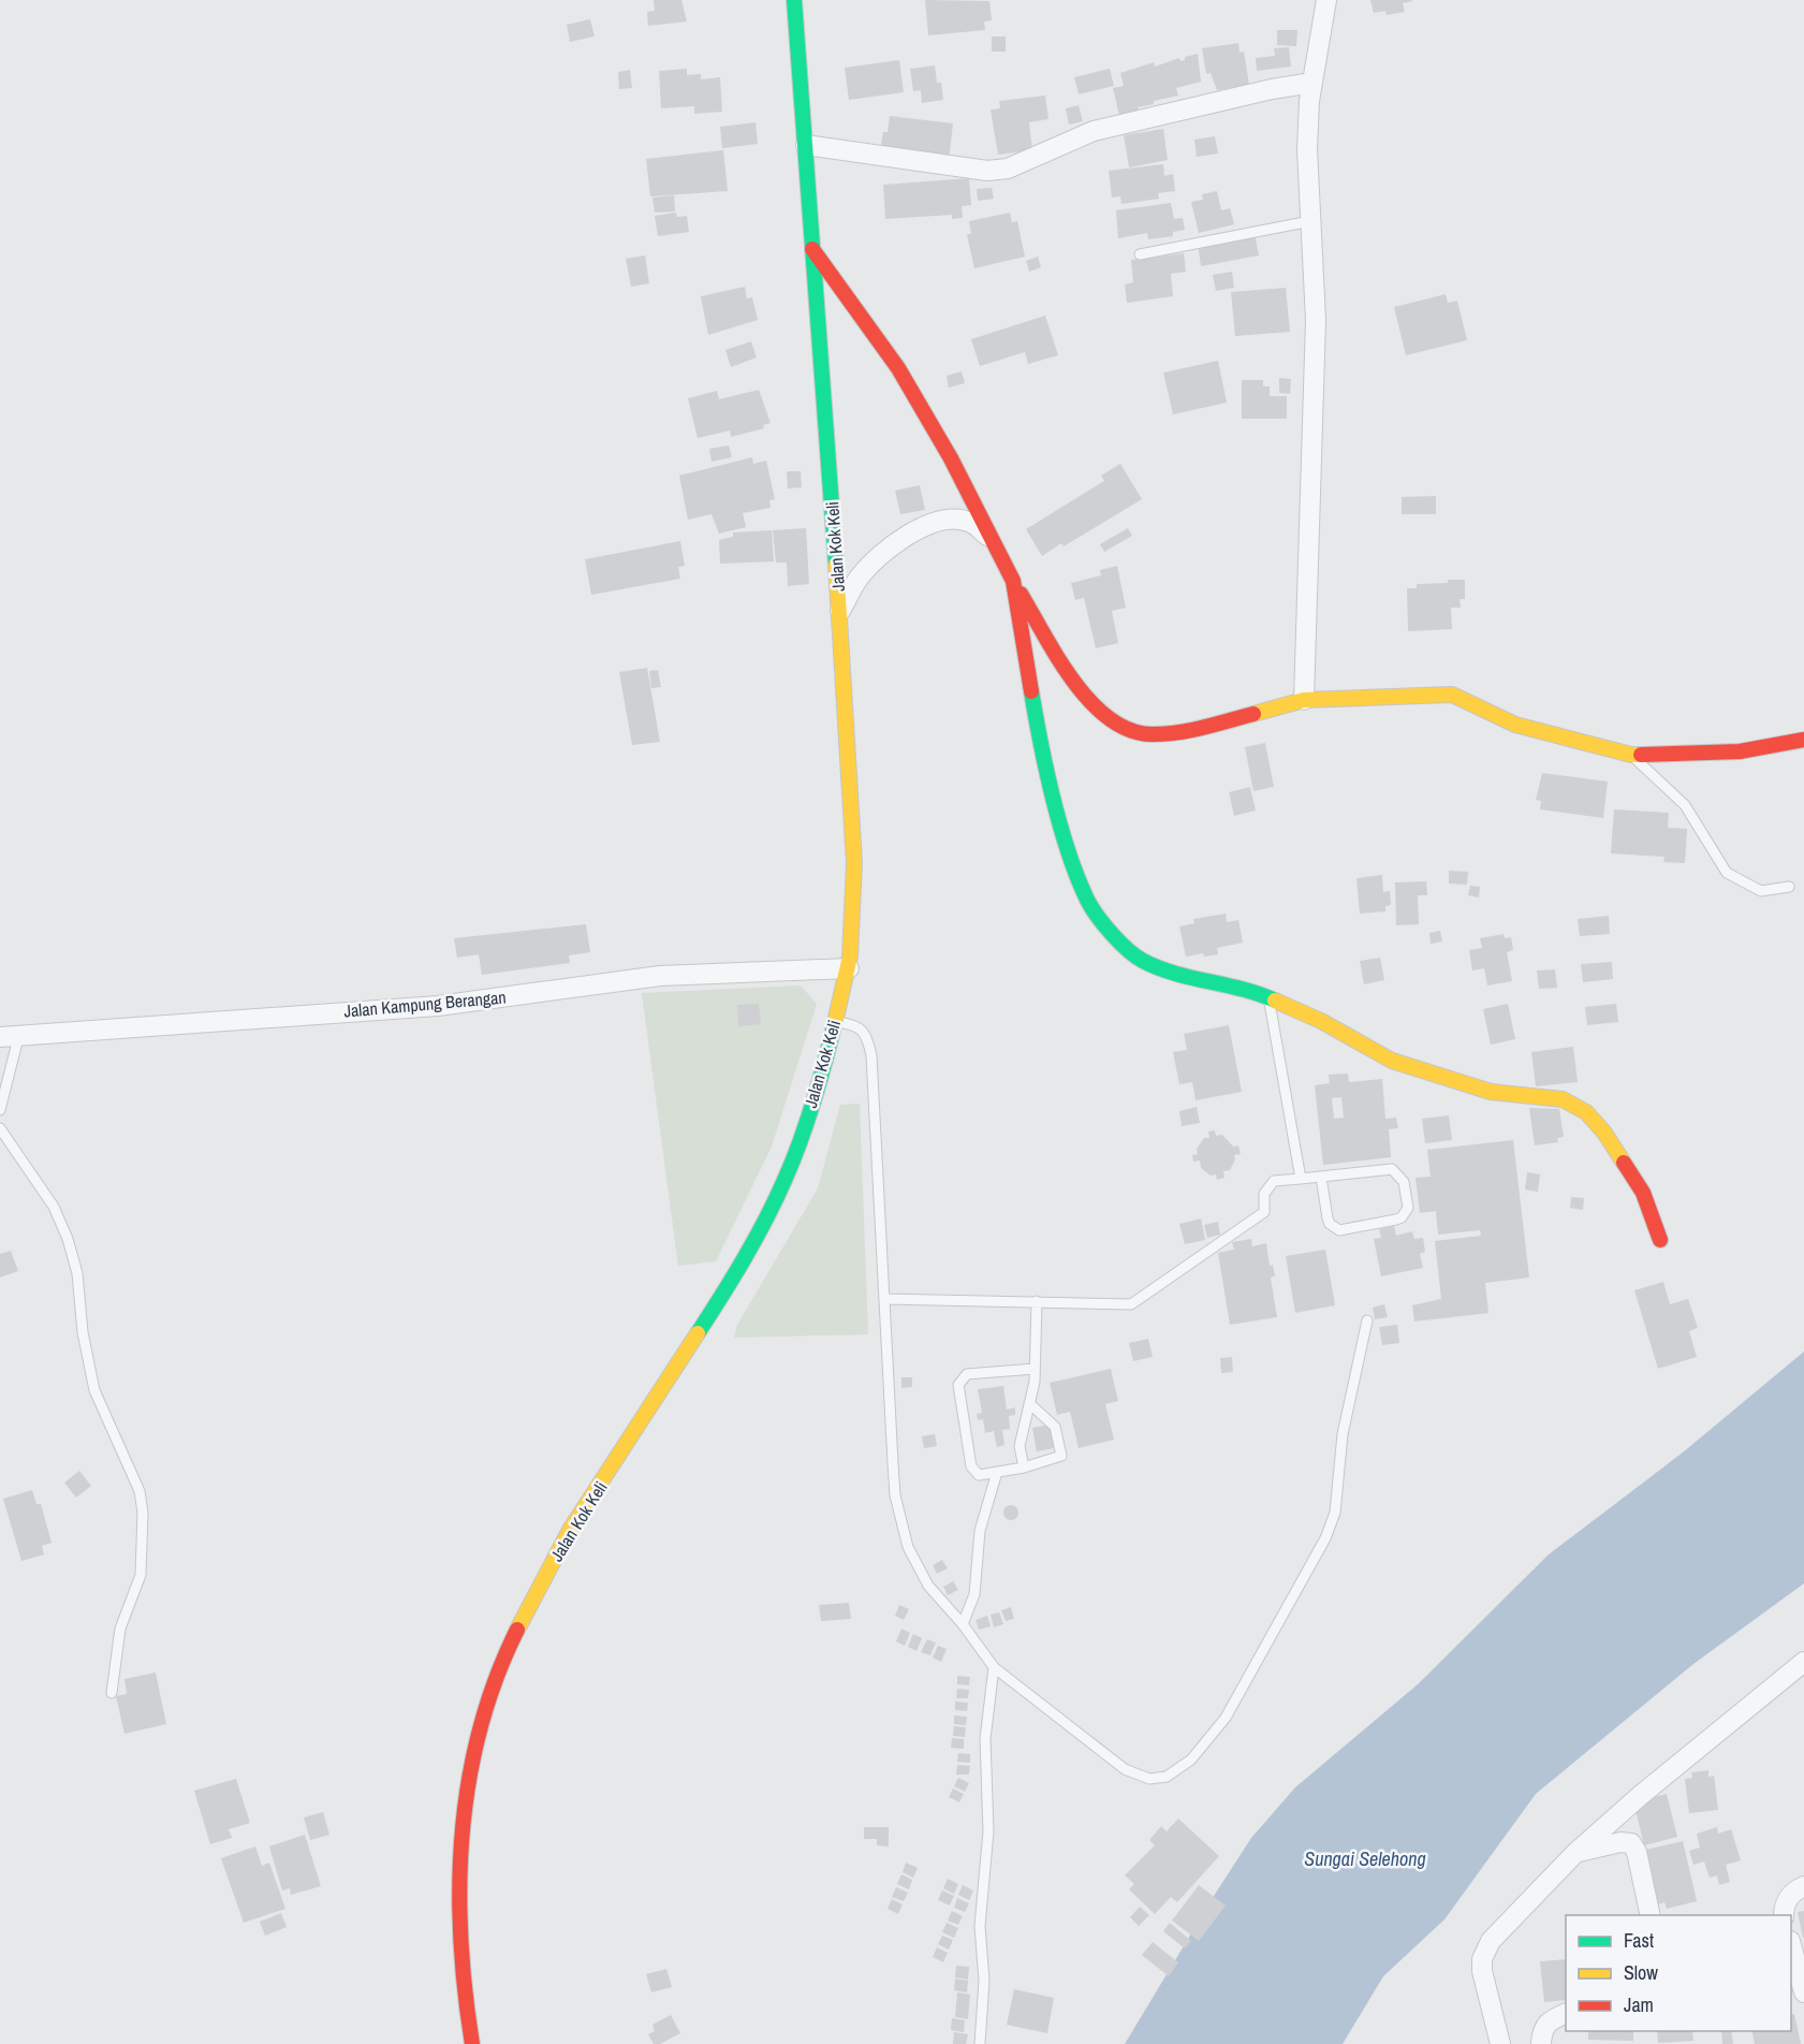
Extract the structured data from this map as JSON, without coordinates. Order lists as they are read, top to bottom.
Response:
{
  "streets": {
    "street": ["Jalan Kok Keli", "Jalan Kampung Berangan"]
  },
  "crossings": [
    ["Jalan Kok Keli", "Jalan Kampung Berangan"]
  ],
  "water": ["Sungai Selehong"],
  "legend": ["Fast", "Slow", "Jam"]
}
